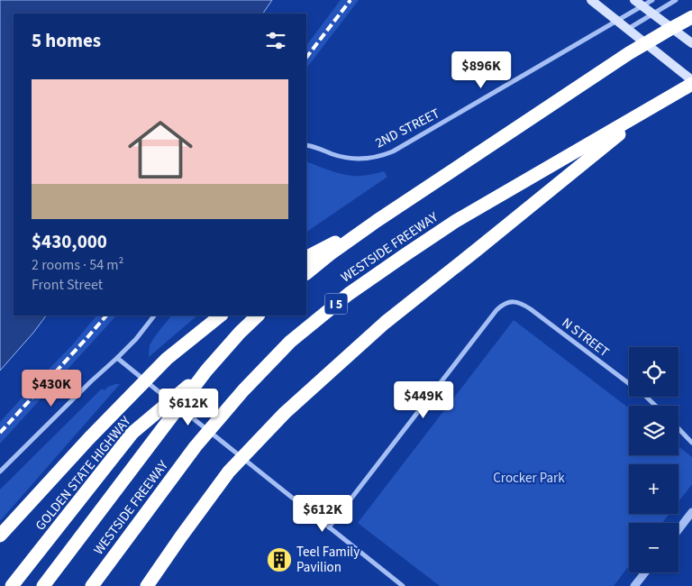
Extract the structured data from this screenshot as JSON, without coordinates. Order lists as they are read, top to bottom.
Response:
{
  "streets": {
    "highway": ["WESTSIDE FREEWAY", "I 5", "GOLDEN STATE HIGHWAY"],
    "street": ["2ND STREET", "N STREET"]
  },
  "crossings": [
    ["WESTSIDE FREEWAY", "GOLDEN STATE HIGHWAY"]
  ],
  "parks": ["Crocker Park"],
  "places": {
    "building": ["Teel Family Pavilion"]
  },
  "page": {
    "heading": "5 homes",
    "price": [
      "$896K",
      "$430K",
      "$449K",
      "$612K",
      "$612K"
    ],
    "list": [
      {
        "name": "$430,000",
        "note": "2 rooms · 54 m² · Front Street"
      }
    ],
    "map_buttons": ["+", "−"]
  }
}
